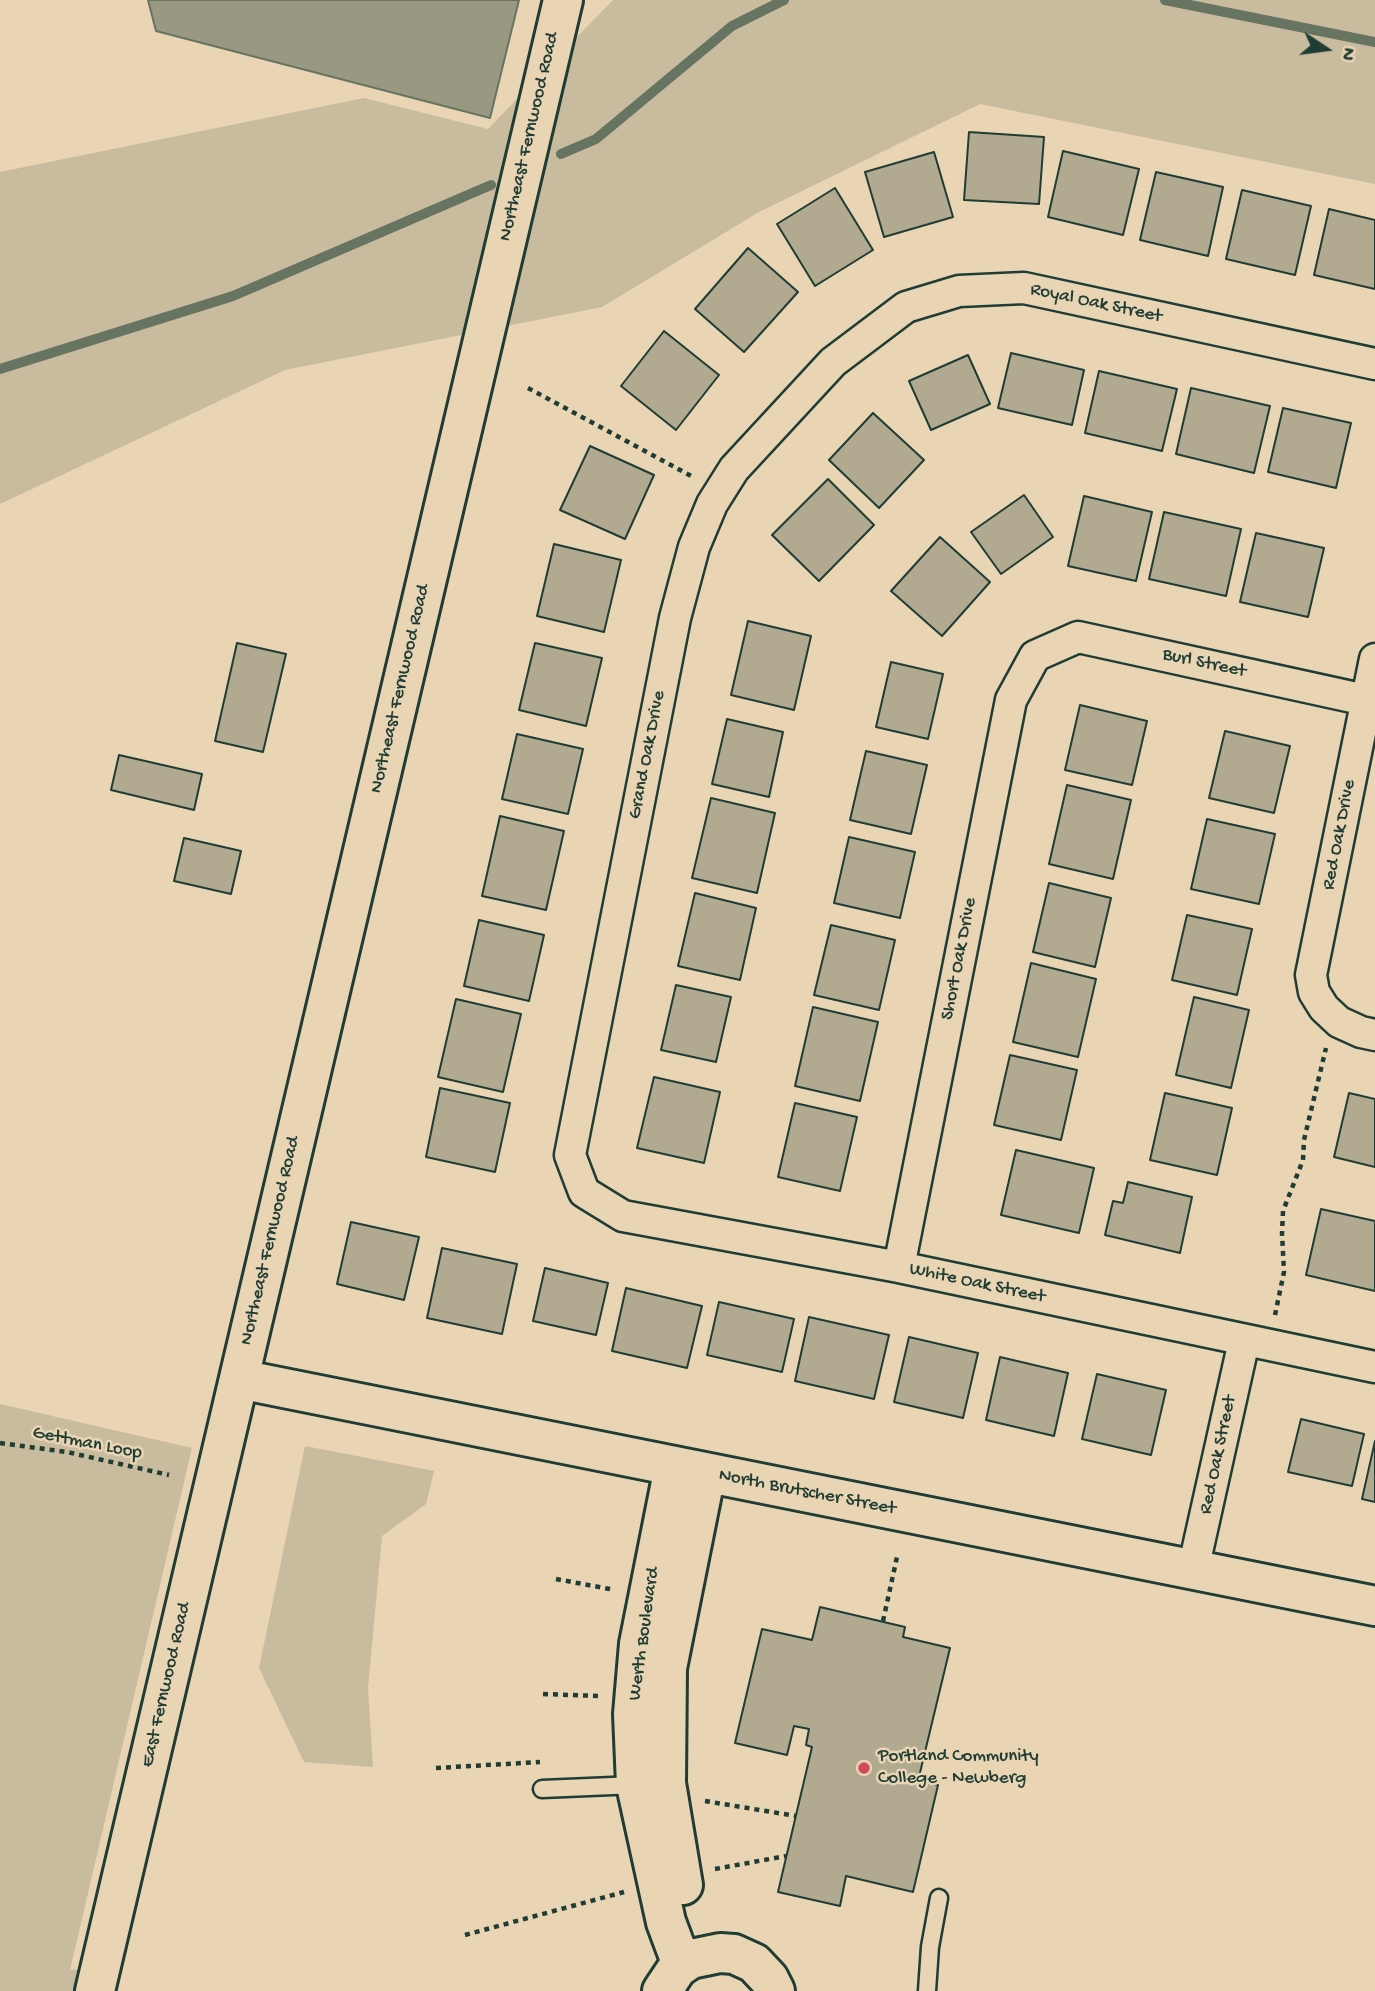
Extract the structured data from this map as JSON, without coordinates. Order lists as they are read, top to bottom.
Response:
{
  "streets": {
    "street": [
      "Northeast Fernwood Road",
      "Royal Oak Street",
      "Burl Street",
      "Grand Oak Drive",
      "Red Oak Drive",
      "Short Oak Drive",
      "White Oak Street",
      "Red Oak Street",
      "North Brutscher Street",
      "Werth Boulevard",
      "East Fernwood Road"
    ],
    "path": ["Gettman Loop"]
  },
  "crossings": [
    ["Northeast Fernwood Road", "North Brutscher Street"],
    ["Northeast Fernwood Road", "East Fernwood Road"],
    ["Royal Oak Street", "Grand Oak Drive"],
    ["Burl Street", "Red Oak Drive"],
    ["Burl Street", "Short Oak Drive"],
    ["Grand Oak Drive", "White Oak Street"],
    ["Short Oak Drive", "White Oak Street"],
    ["White Oak Street", "Red Oak Street"],
    ["Red Oak Street", "North Brutscher Street"],
    ["North Brutscher Street", "Werth Boulevard"],
    ["North Brutscher Street", "East Fernwood Road"]
  ],
  "places": ["Portland Community College - Newberg"],
  "north": "right"
}
